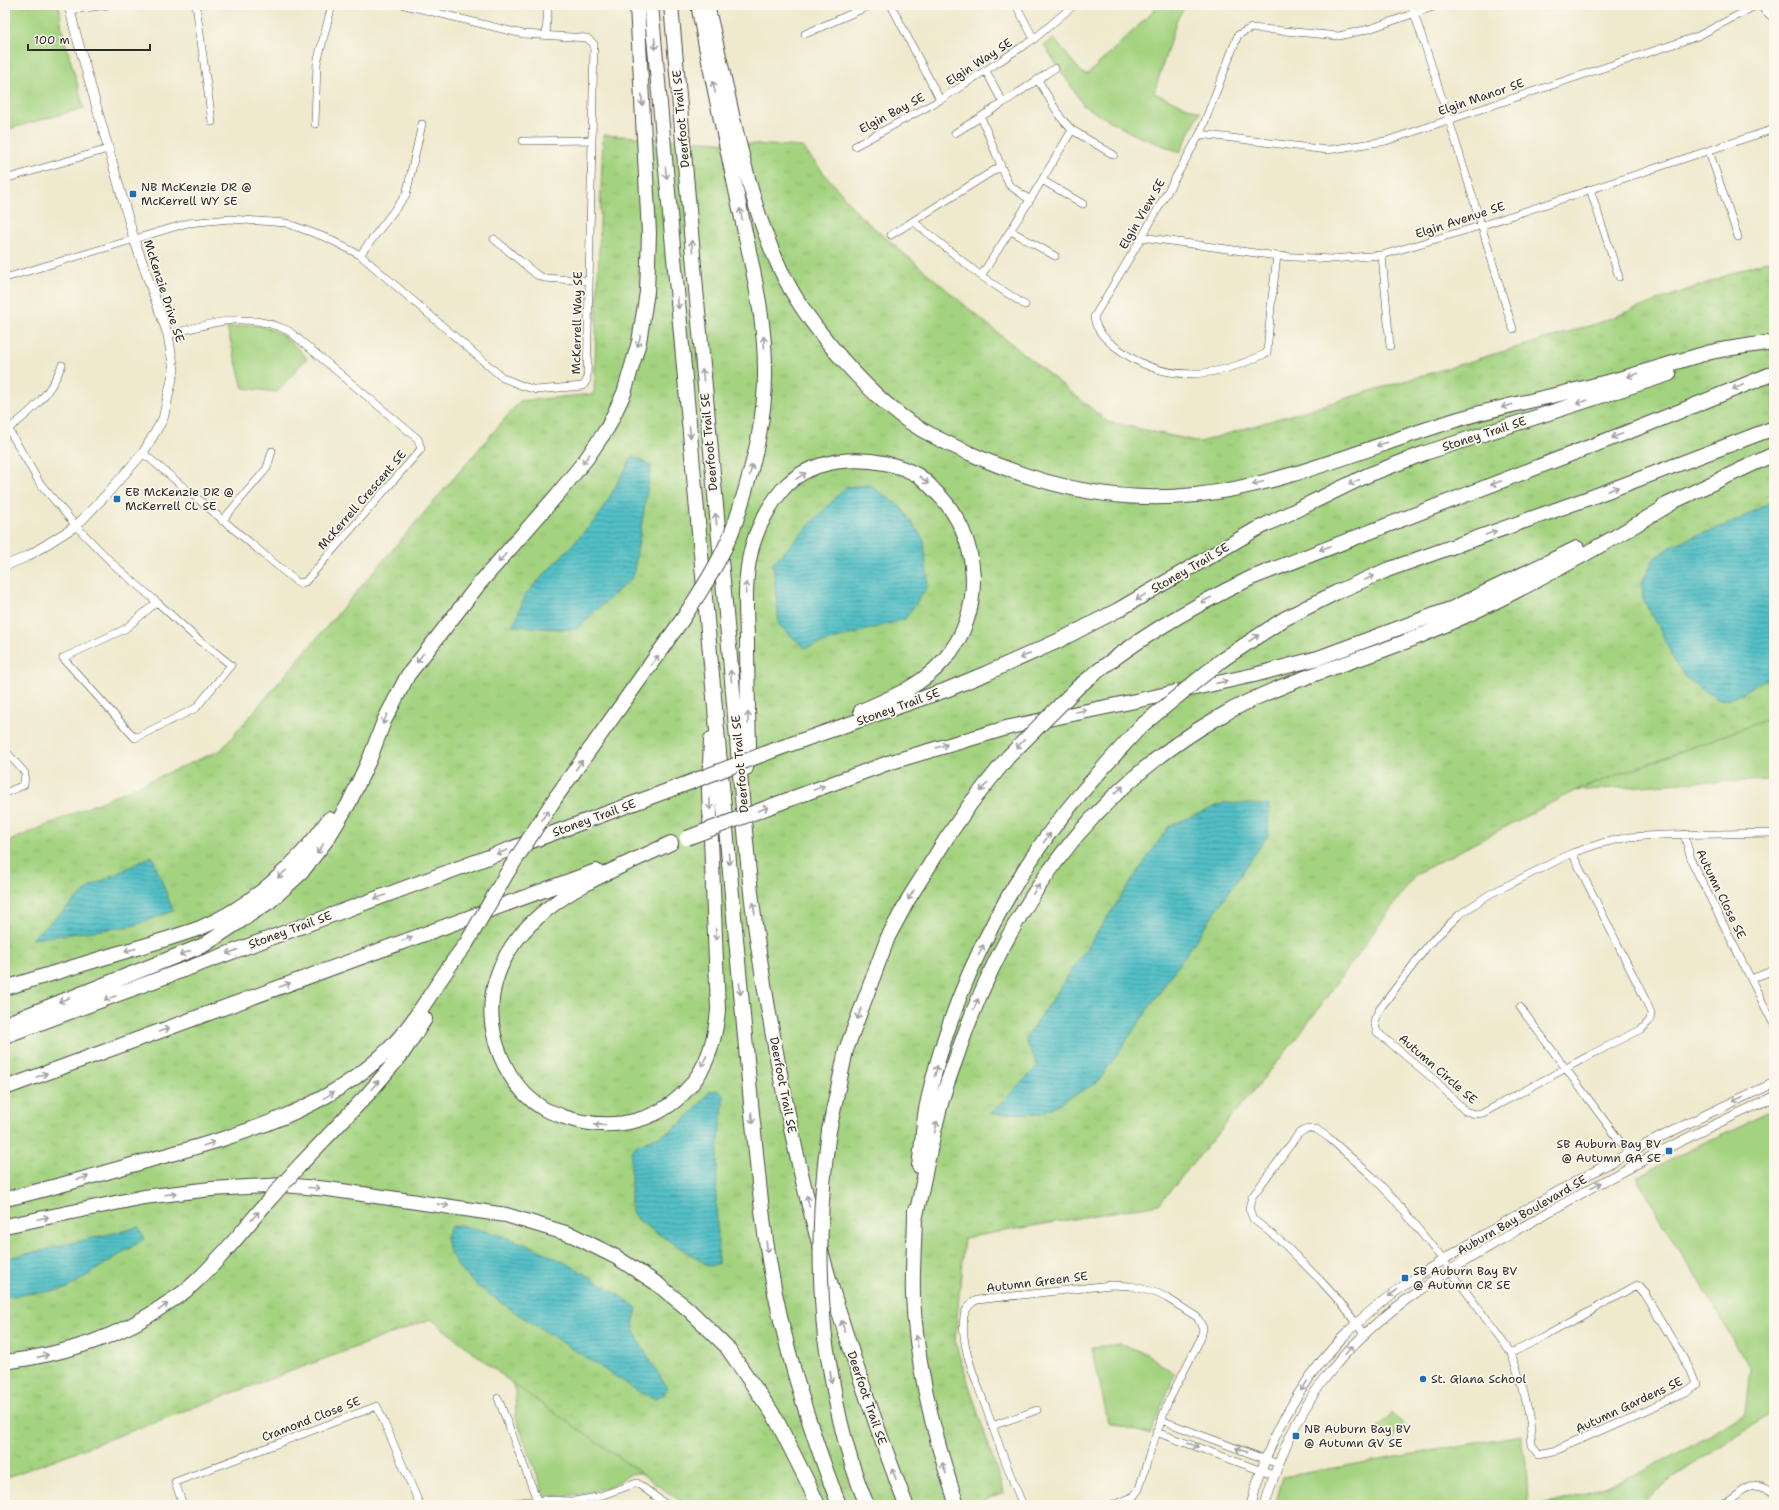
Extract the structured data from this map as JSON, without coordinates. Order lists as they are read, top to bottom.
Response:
{
  "streets": {
    "highway": ["Deerfoot Trail SE", "Stoney Trail SE"],
    "street": [
      "Elgin Way SE",
      "Elgin Manor SE",
      "Elgin Bay SE",
      "Elgin View SE",
      "Elgin Avenue SE",
      "McKenzie Drive SE",
      "McKerrell Way SE",
      "McKerrell Crescent SE",
      "Autumn Close SE",
      "Autumn Circle SE",
      "Auburn Bay Boulevard SE",
      "Autumn Green SE",
      "Autumn Gardens SE",
      "Cramond Close SE"
    ]
  },
  "crossings": [
    ["Elgin Way SE", "Elgin Bay SE"],
    ["Elgin Manor SE", "Elgin View SE"],
    ["Elgin View SE", "Elgin Avenue SE"],
    ["McKenzie Drive SE", "McKerrell Way SE"],
    ["McKenzie Drive SE", "McKerrell Crescent SE"],
    ["Autumn Close SE", "Autumn Circle SE"],
    ["Auburn Bay Boulevard SE", "Autumn Gardens SE"]
  ],
  "places": {
    "transit": [
      "NB McKenzie DR @ McKerrell WY SE",
      "EB McKenzie DR @ McKerrell CL SE",
      "SB Auburn Bay BV @ Autumn GA SE",
      "SB Auburn Bay BV @ Autumn CR SE",
      "NB Auburn Bay BV @ Autumn GV SE"
    ],
    "other": ["St. Giana School"]
  },
  "scale_bar": "100 m"
}
